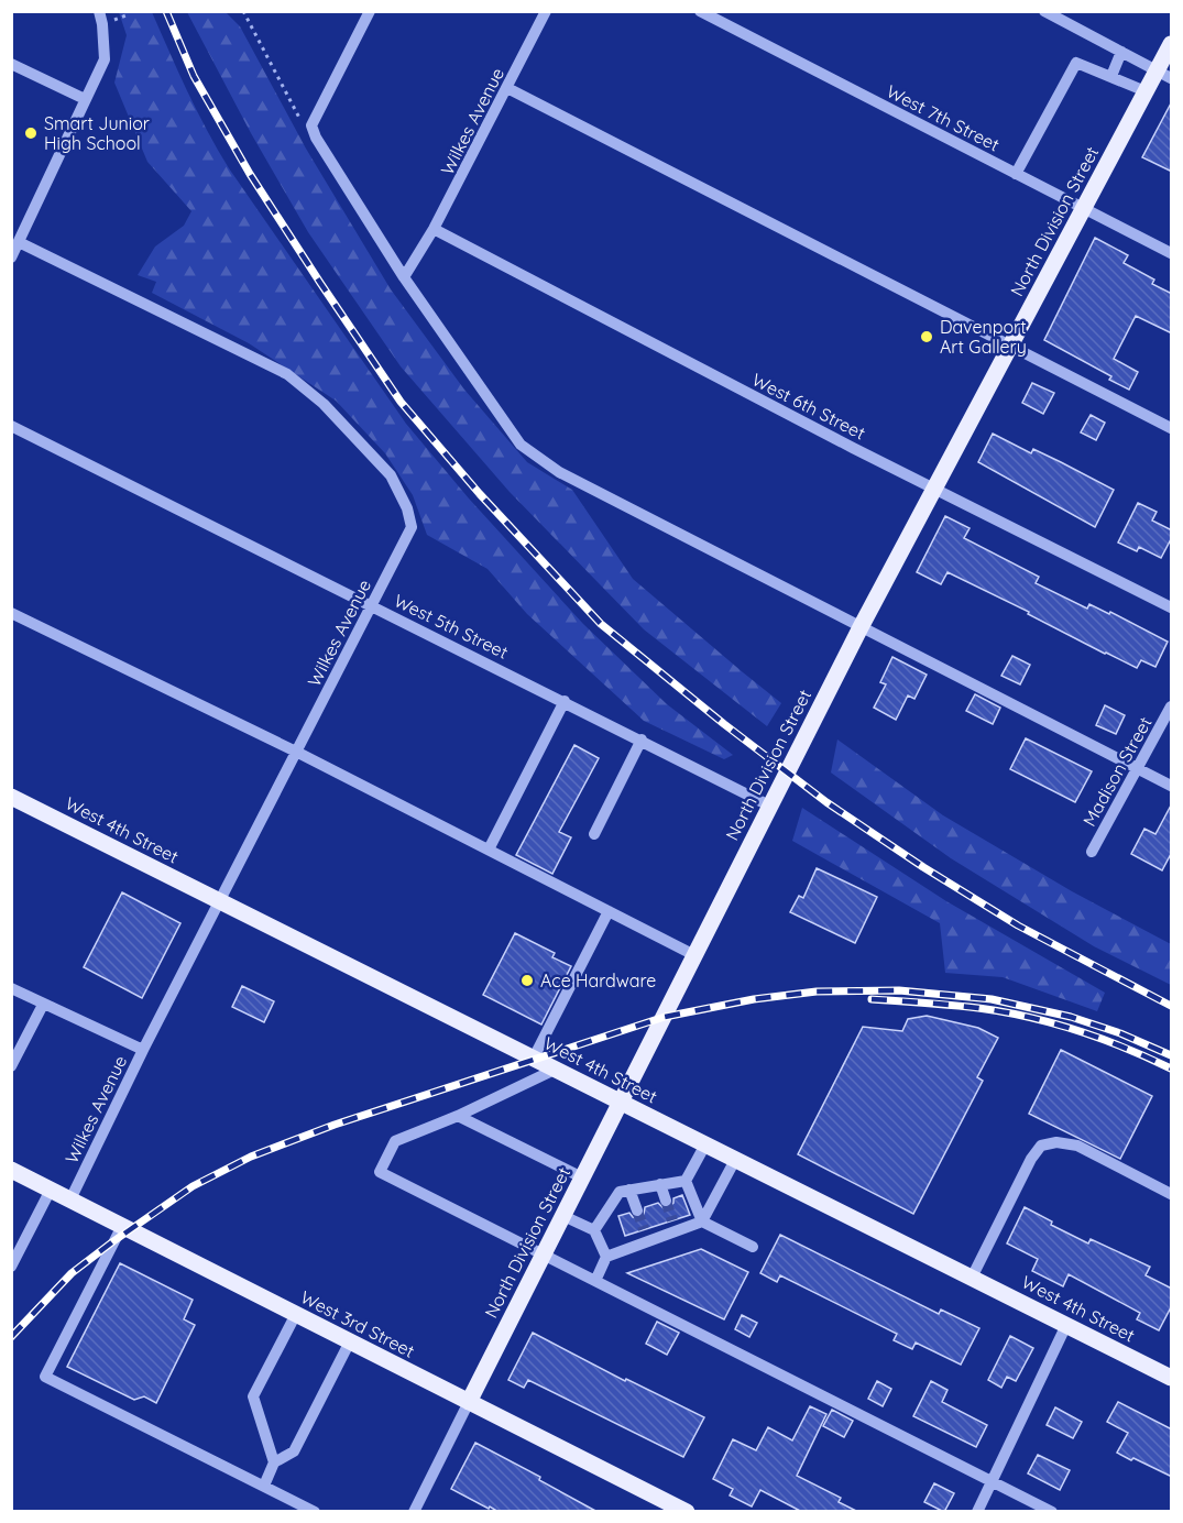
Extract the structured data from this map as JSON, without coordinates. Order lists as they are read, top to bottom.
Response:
{
  "streets": {
    "main road": ["North Division Street", "West 4th Street", "West 3rd Street"],
    "street": [
      "West 7th Street",
      "Wilkes Avenue",
      "West 6th Street",
      "West 5th Street",
      "Madison Street"
    ]
  },
  "crossings": [
    ["West 7th Street", "North Division Street"],
    ["Wilkes Avenue", "West 6th Street"],
    ["Wilkes Avenue", "West 5th Street"],
    ["Wilkes Avenue", "West 4th Street"],
    ["Wilkes Avenue", "West 3rd Street"],
    ["North Division Street", "West 6th Street"],
    ["North Division Street", "West 5th Street"],
    ["North Division Street", "West 4th Street"],
    ["North Division Street", "West 3rd Street"]
  ],
  "places": ["Smart Junior High School", "Davenport Art Gallery", "Ace Hardware"]
}
